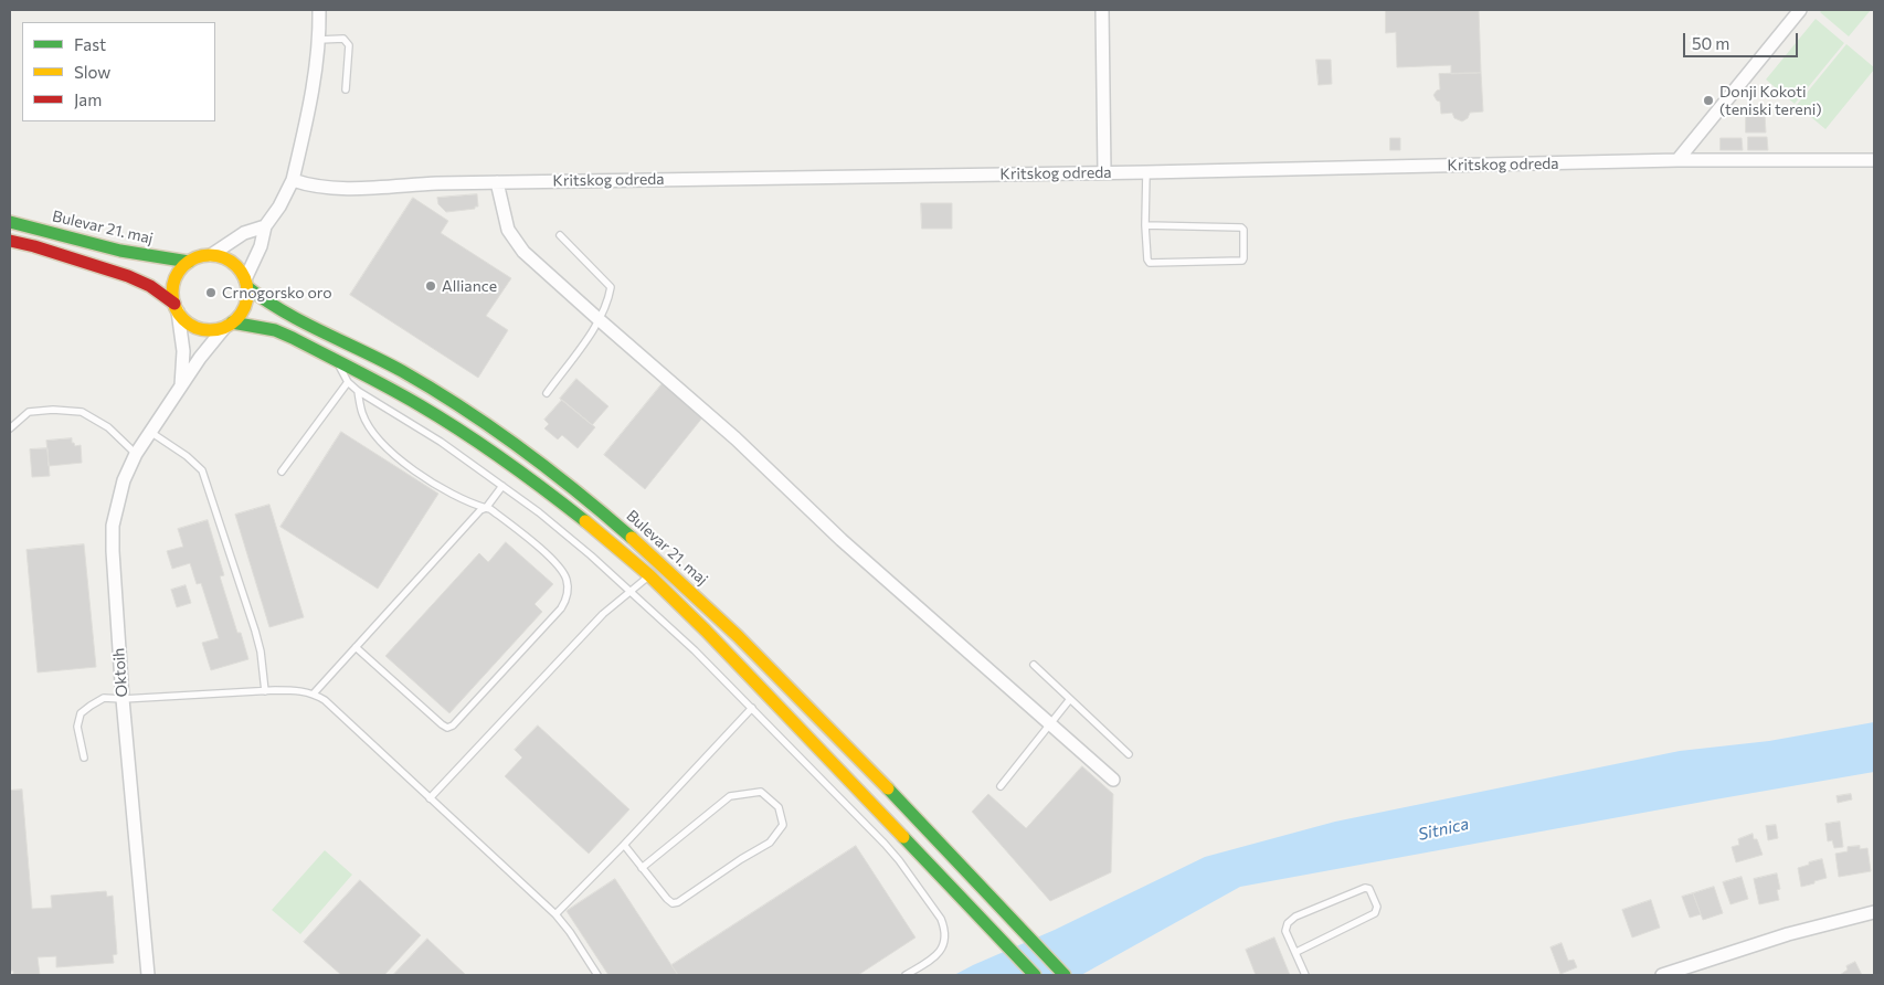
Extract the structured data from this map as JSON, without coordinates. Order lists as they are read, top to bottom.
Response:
{
  "streets": {
    "main road": ["Bulevar 21. maj"],
    "street": ["Kritskog odreda", "Oktoih"]
  },
  "crossings": [
    ["Bulevar 21. maj", "Oktoih"]
  ],
  "water": ["Sitnica"],
  "places": ["Donji Kokoti (teniski tereni)", "Alliance", "Crnogorsko oro"],
  "legend": ["Fast", "Slow", "Jam"],
  "scale_bar": "50 m"
}
